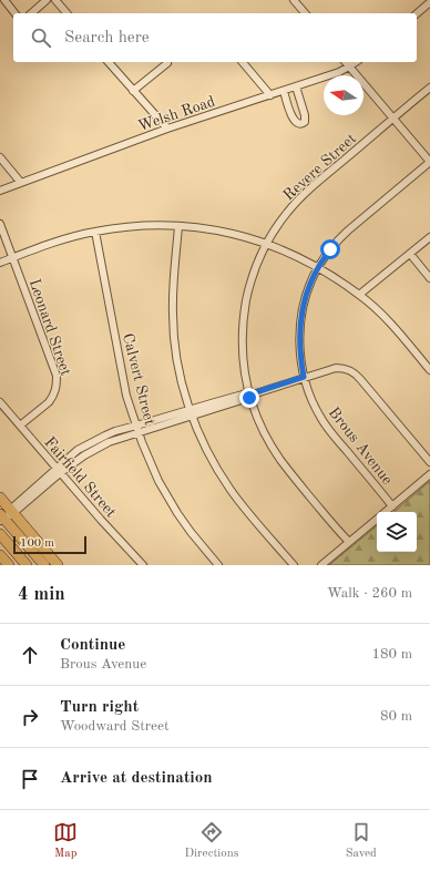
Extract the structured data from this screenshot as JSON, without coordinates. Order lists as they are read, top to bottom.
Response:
{
  "streets": {
    "street": [
      "Welsh Road",
      "Revere Street",
      "Leonard Street",
      "Calvert Street",
      "Brous Avenue",
      "Fairfield Street"
    ]
  },
  "crossings": [
    ["Leonard Street", "Fairfield Street"]
  ],
  "scale_bar": "100 m",
  "north": "left",
  "page": {
    "search": "Search here",
    "scale": "100 m",
    "heading": ["4 min", "Walk · 260 m"],
    "list": [
      ["Continue", "Brous Avenue", "180 m"],
      ["Turn right", "Woodward Street", "80 m"],
      "Arrive at destination"
    ],
    "nav": ["Map", "Directions", "Saved"]
  }
}
